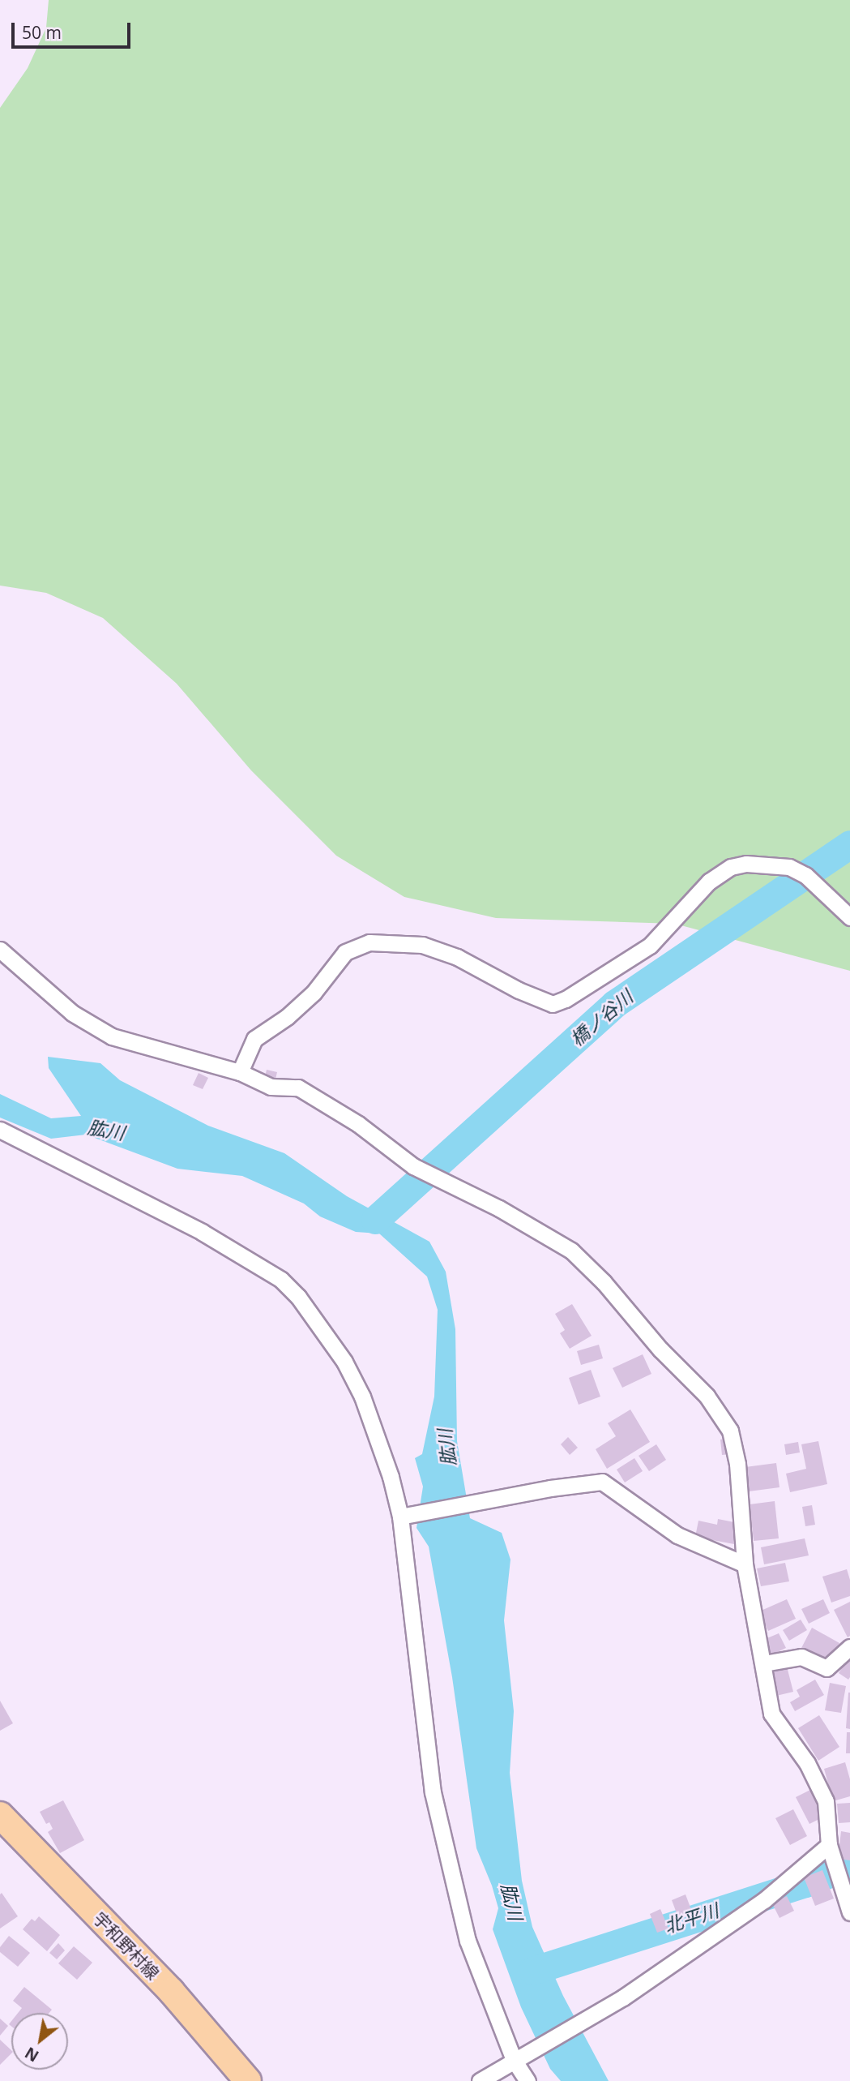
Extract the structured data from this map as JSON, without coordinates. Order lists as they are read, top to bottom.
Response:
{
  "streets": {
    "main road": ["宇和野村線"]
  },
  "water": ["橋ノ谷川", "肱川", "北平川"],
  "scale_bar": "50 m",
  "north": "bottom left"
}
